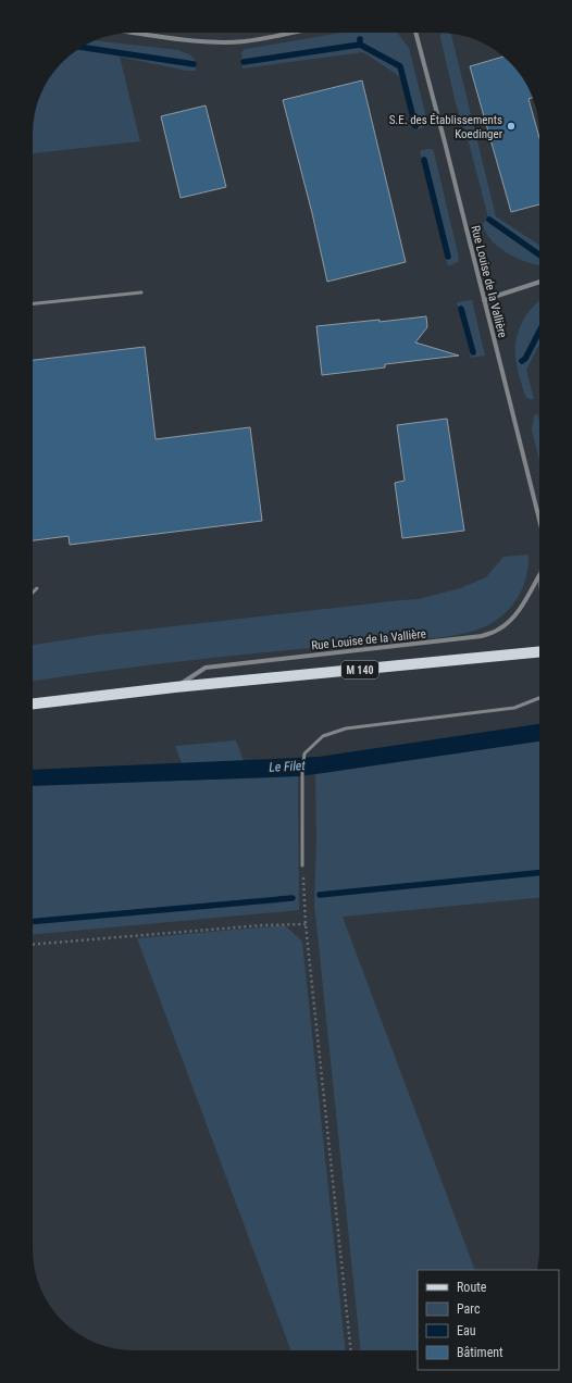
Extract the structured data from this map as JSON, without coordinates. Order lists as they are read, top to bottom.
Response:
{
  "streets": {
    "main road": ["M 140"],
    "street": ["Rue Louise de la Vallière"]
  },
  "crossings": [
    ["Rue Louise de la Vallière", "M 140"]
  ],
  "water": ["Le Filet"],
  "places": ["S.E. des Établissements Koedinger"],
  "legend": [
    "Route",
    "Parc",
    "Eau",
    "Bâtiment"
  ]
}
